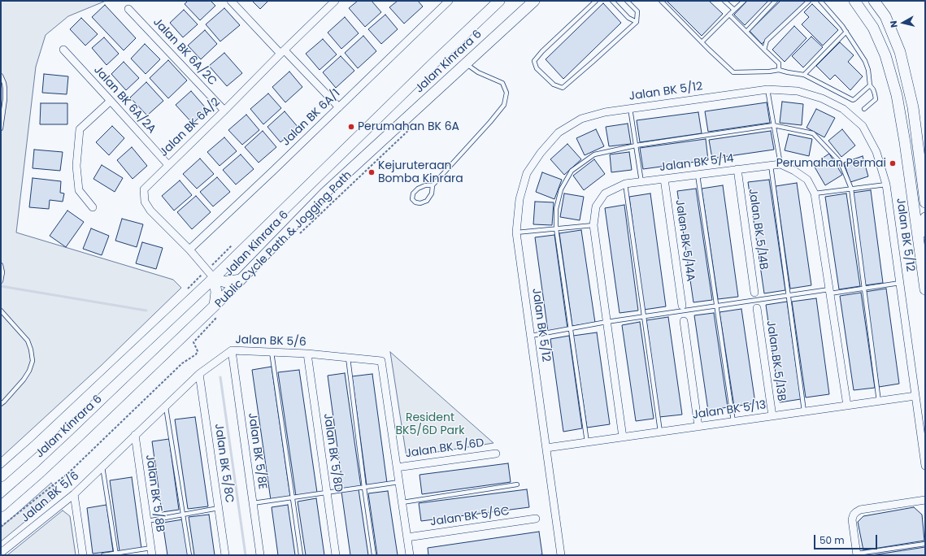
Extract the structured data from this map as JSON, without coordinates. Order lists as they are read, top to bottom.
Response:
{
  "streets": {
    "main road": ["Jalan Kinrara 6"],
    "street": [
      "Jalan BK 6A/2C",
      "Jalan BK 5/12",
      "Jalan BK 6A/2A",
      "Jalan BK 6A/1",
      "Jalan BK 6A/2",
      "Jalan BK 5/14",
      "Jalan BK 5/14B",
      "Jalan BK 5/14A",
      "Jalan BK 5/6",
      "Jalan BK 5/13B",
      "Jalan BK 5/13",
      "Jalan BK 5/6D",
      "Jalan BK 5/8E",
      "Jalan BK 5/8D",
      "Jalan BK 5/8C",
      "Jalan BK 5/8B",
      "Jalan BK 5/6C"
    ],
    "path": ["Public Cycle Path & Jogging Path"]
  },
  "crossings": [
    ["Jalan BK 6A/2C", "Jalan BK 6A/2"],
    ["Jalan Kinrara 6", "Jalan BK 6A/2"],
    ["Jalan Kinrara 6", "Public Cycle Path & Jogging Path"],
    ["Jalan BK 5/12", "Jalan BK 5/13"],
    ["Jalan BK 6A/2A", "Jalan BK 6A/2"],
    ["Jalan BK 6A/1", "Jalan BK 6A/2"],
    ["Jalan BK 5/14", "Jalan BK 5/14B"],
    ["Jalan BK 5/14", "Jalan BK 5/14A"],
    ["Jalan BK 5/14", "Jalan BK 5/13"],
    ["Jalan BK 5/6", "Jalan BK 5/6D"],
    ["Jalan BK 5/6", "Jalan BK 5/8E"],
    ["Jalan BK 5/6", "Jalan BK 5/8D"],
    ["Jalan BK 5/6", "Jalan BK 5/8C"],
    ["Jalan BK 5/6", "Jalan BK 5/8B"],
    ["Jalan BK 5/6", "Jalan BK 5/6C"],
    ["Jalan BK 5/13B", "Jalan BK 5/13"]
  ],
  "parks": ["Resident BK5/6D Park"],
  "places": ["Perumahan BK 6A", "Perumahan Permai", "Kejuruteraan Bomba Kinrara"],
  "scale_bar": "50 m",
  "north": "left"
}
